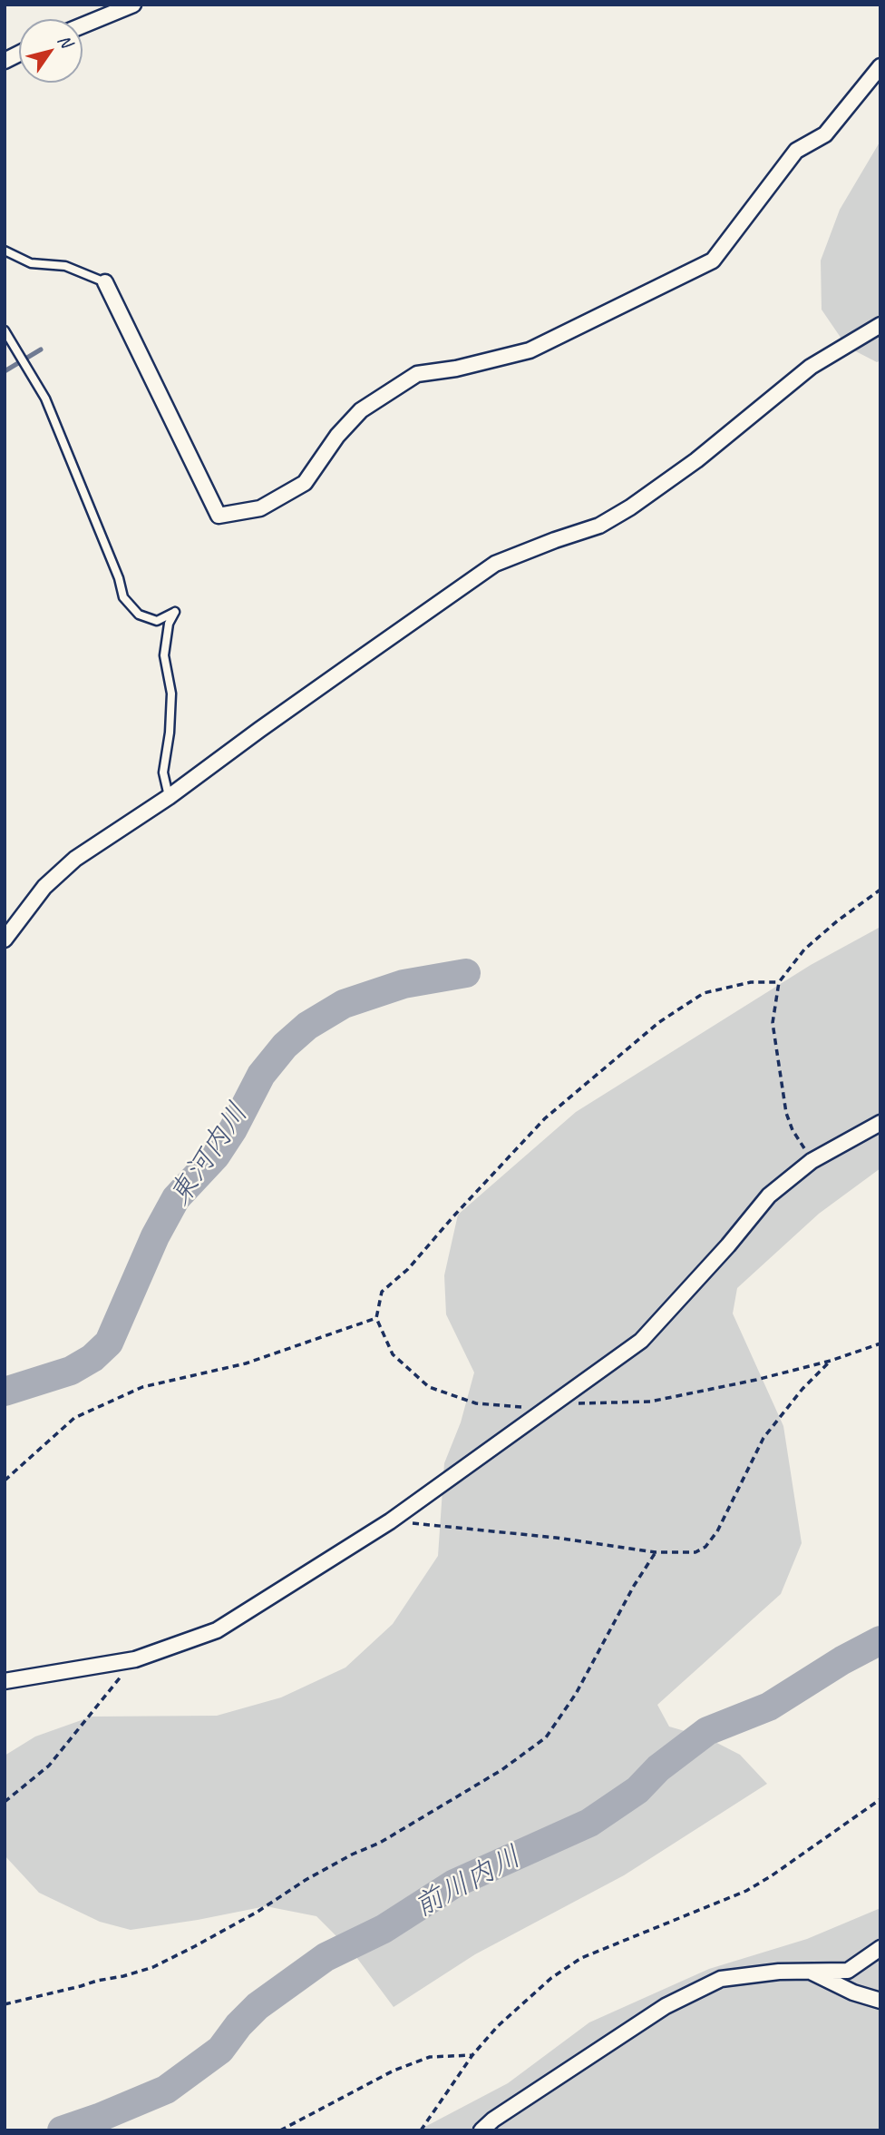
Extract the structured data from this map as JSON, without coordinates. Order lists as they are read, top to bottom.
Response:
{
  "water": ["東河内川", "前川内川"],
  "north": "top right"
}
